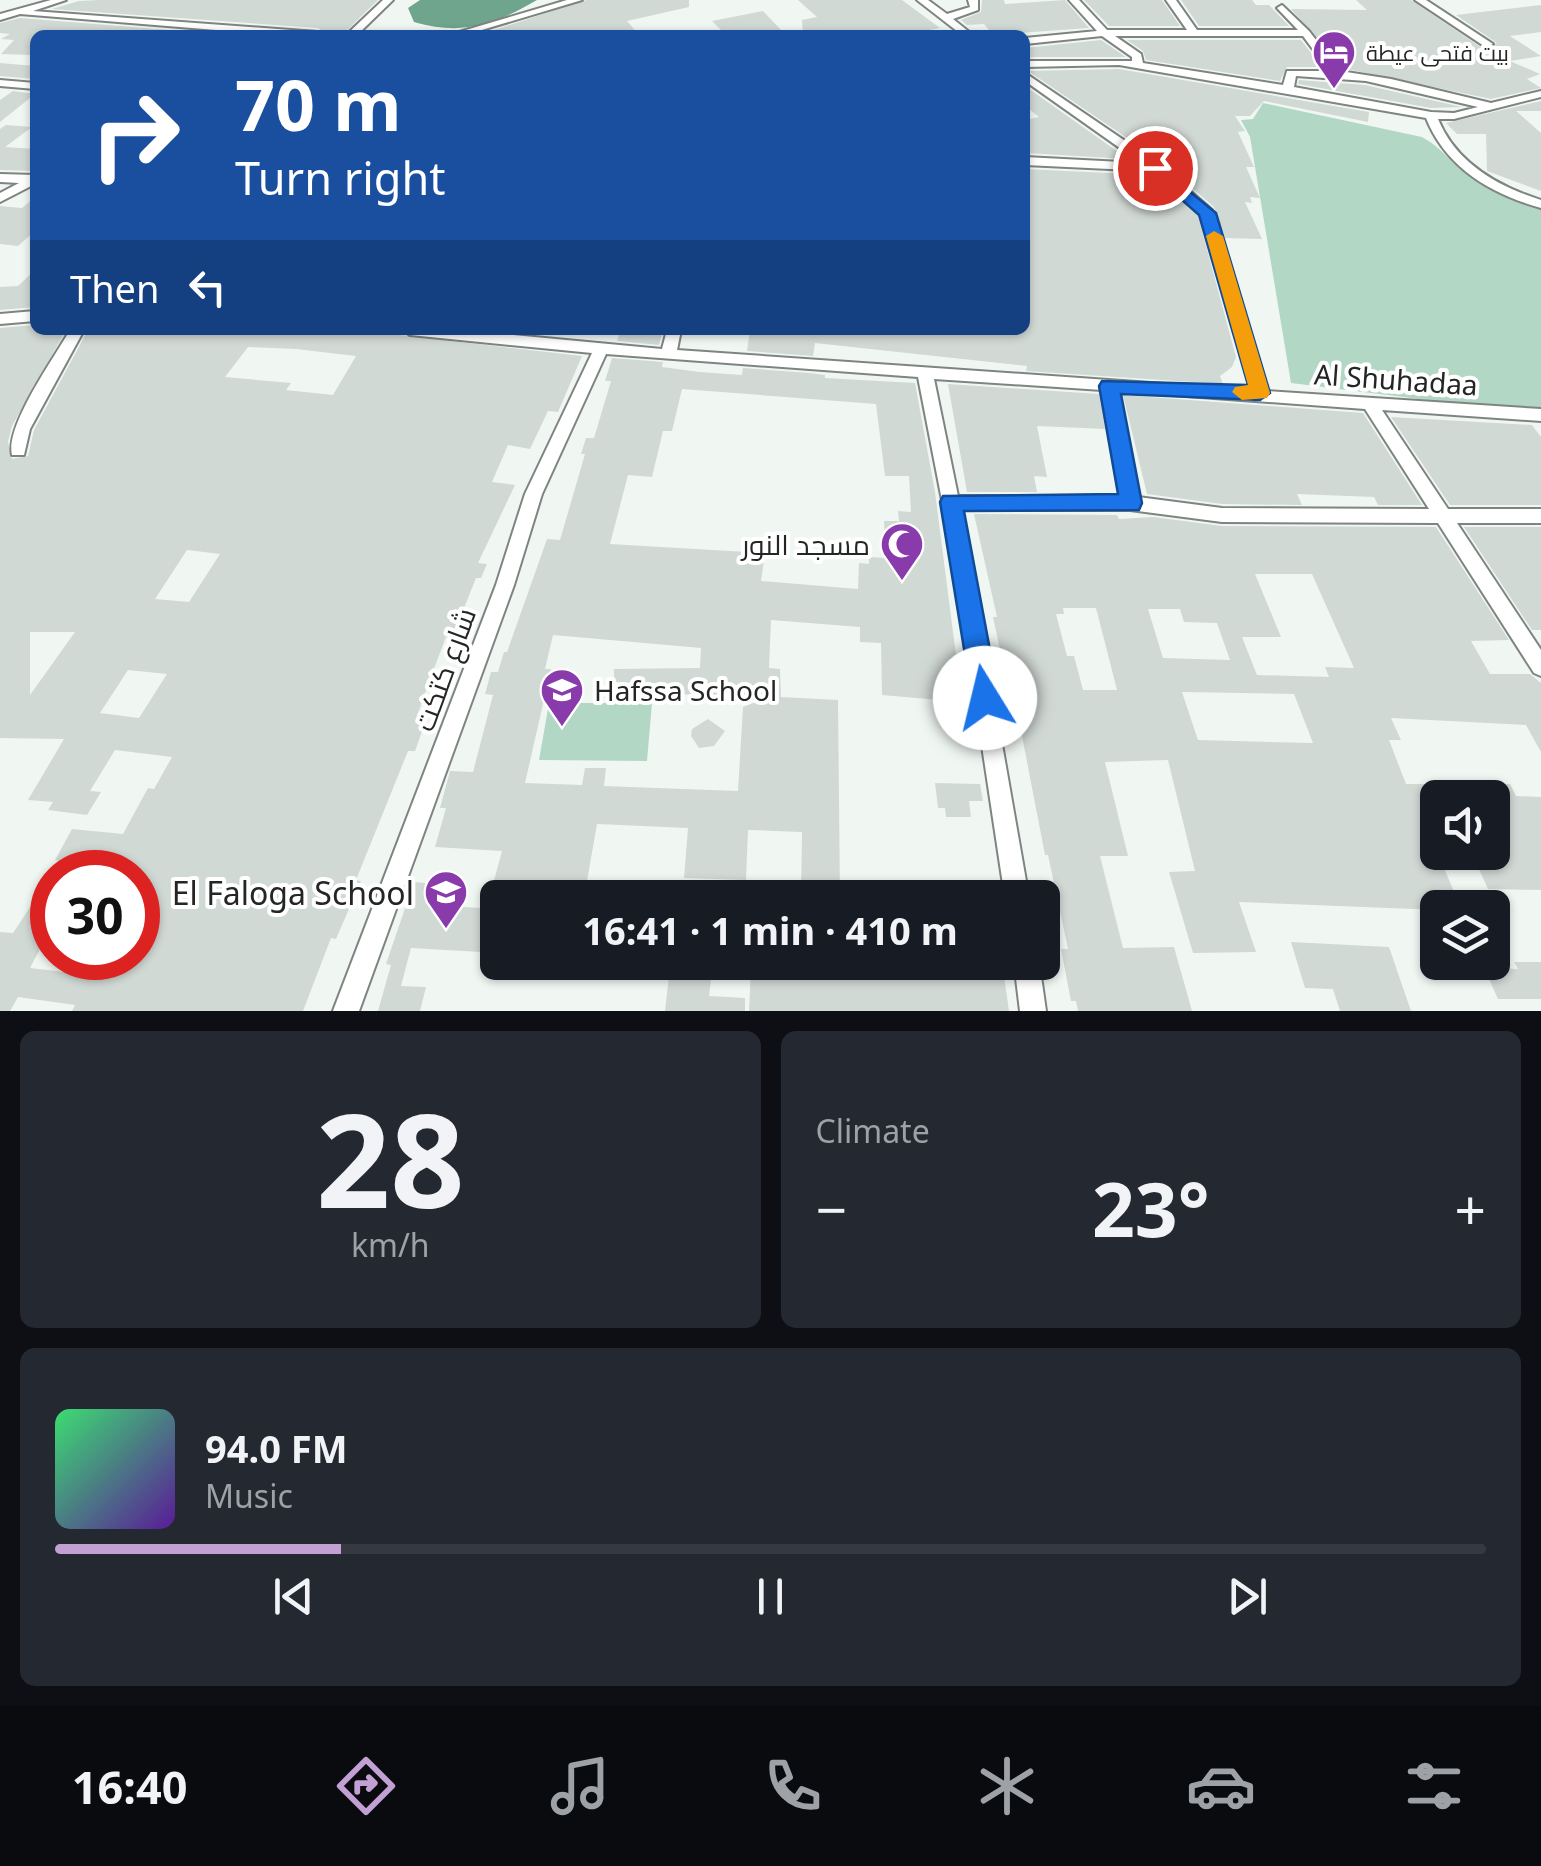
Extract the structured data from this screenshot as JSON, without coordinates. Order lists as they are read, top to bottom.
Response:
{
  "streets": {
    "street": ["Al Shuhadaa", "شارع كتكت"]
  },
  "crossings": [
    ["Al Shuhadaa", "شارع كتكت"]
  ],
  "places": {
    "hotel": ["بيت فتحى عيطة"],
    "mosque": ["مسجد النور"],
    "school or university": ["Hafssa School", "El Faloga School"]
  },
  "page": {
    "turn": ["70 m", "Turn right"],
    "then": "Then",
    "limit": "30",
    "trip": "16:41 · 1 min · 410 m",
    "tile": [
      ["28", "km/h"],
      "Climate"
    ],
    "heat": ["−", "23°", "+"],
    "song": ["94.0 FM", "Music"],
    "tabs": "16:40"
  }
}
